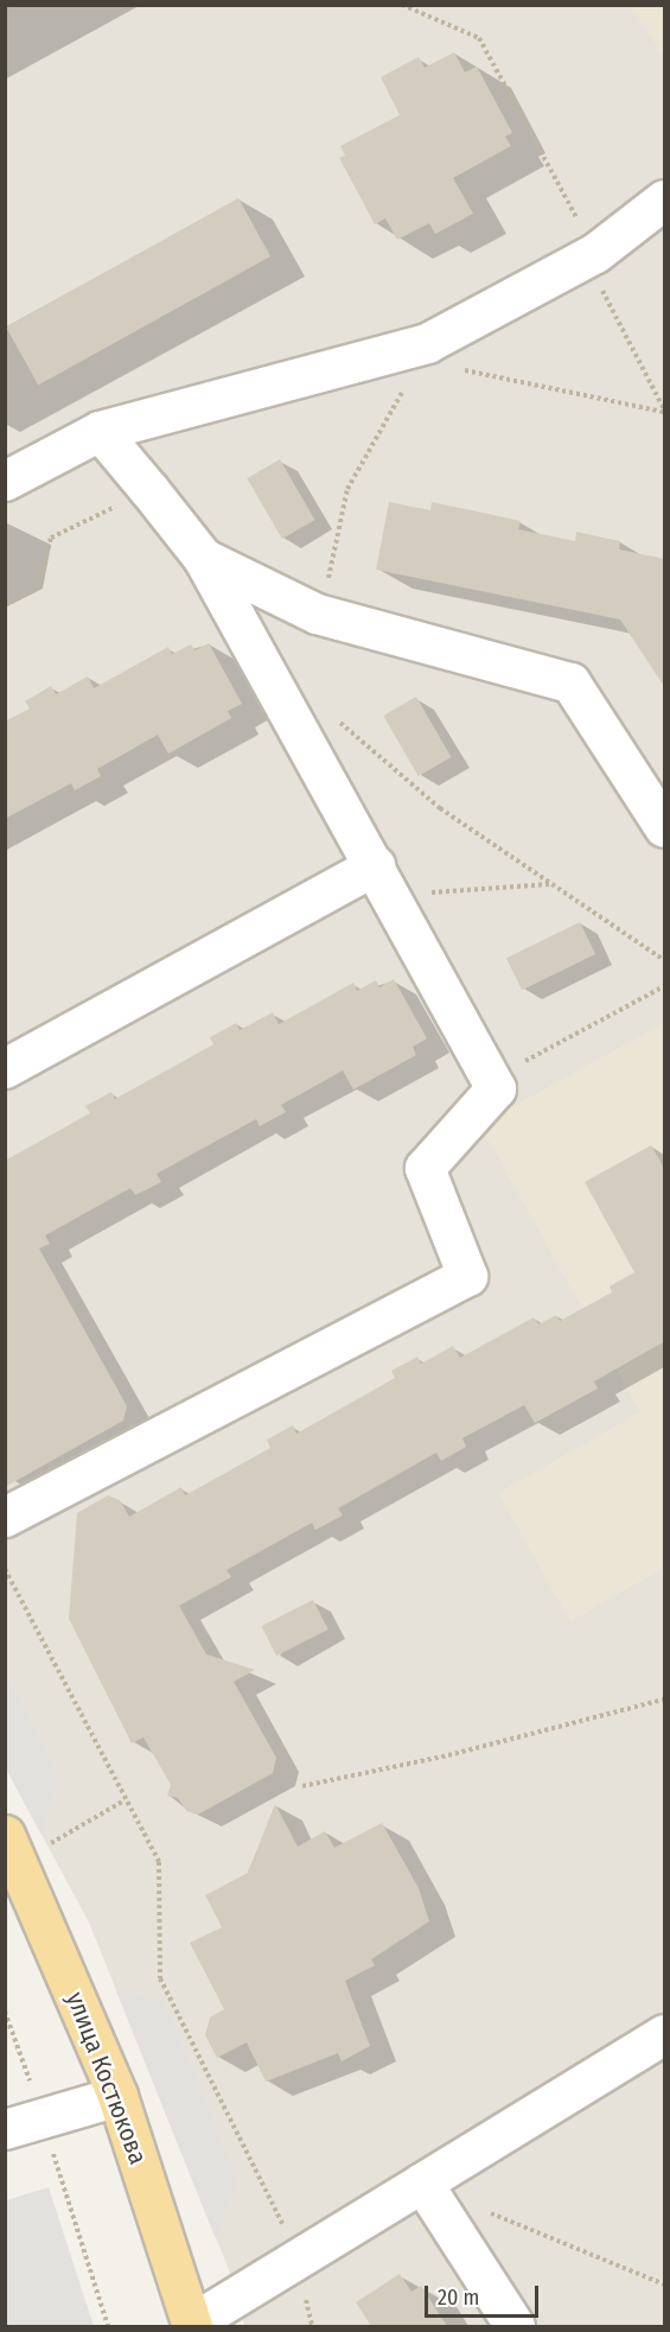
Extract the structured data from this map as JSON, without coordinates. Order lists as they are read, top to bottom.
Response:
{
  "streets": {
    "main road": ["улица Костюкова"]
  },
  "scale_bar": "20 m"
}
